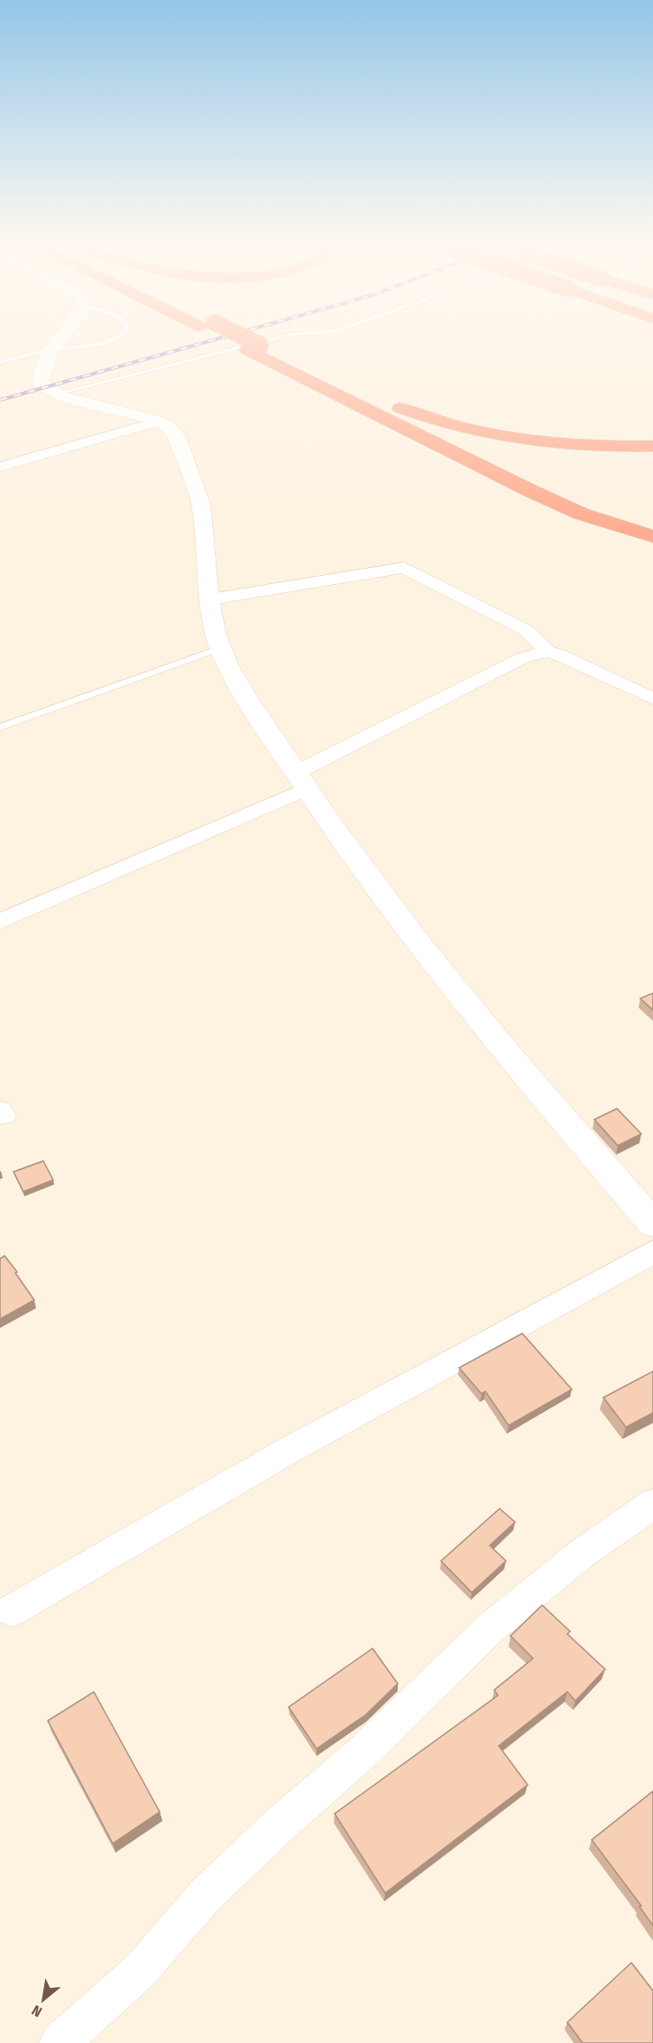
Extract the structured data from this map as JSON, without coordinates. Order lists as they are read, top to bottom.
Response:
{
  "north": "bottom left"
}
